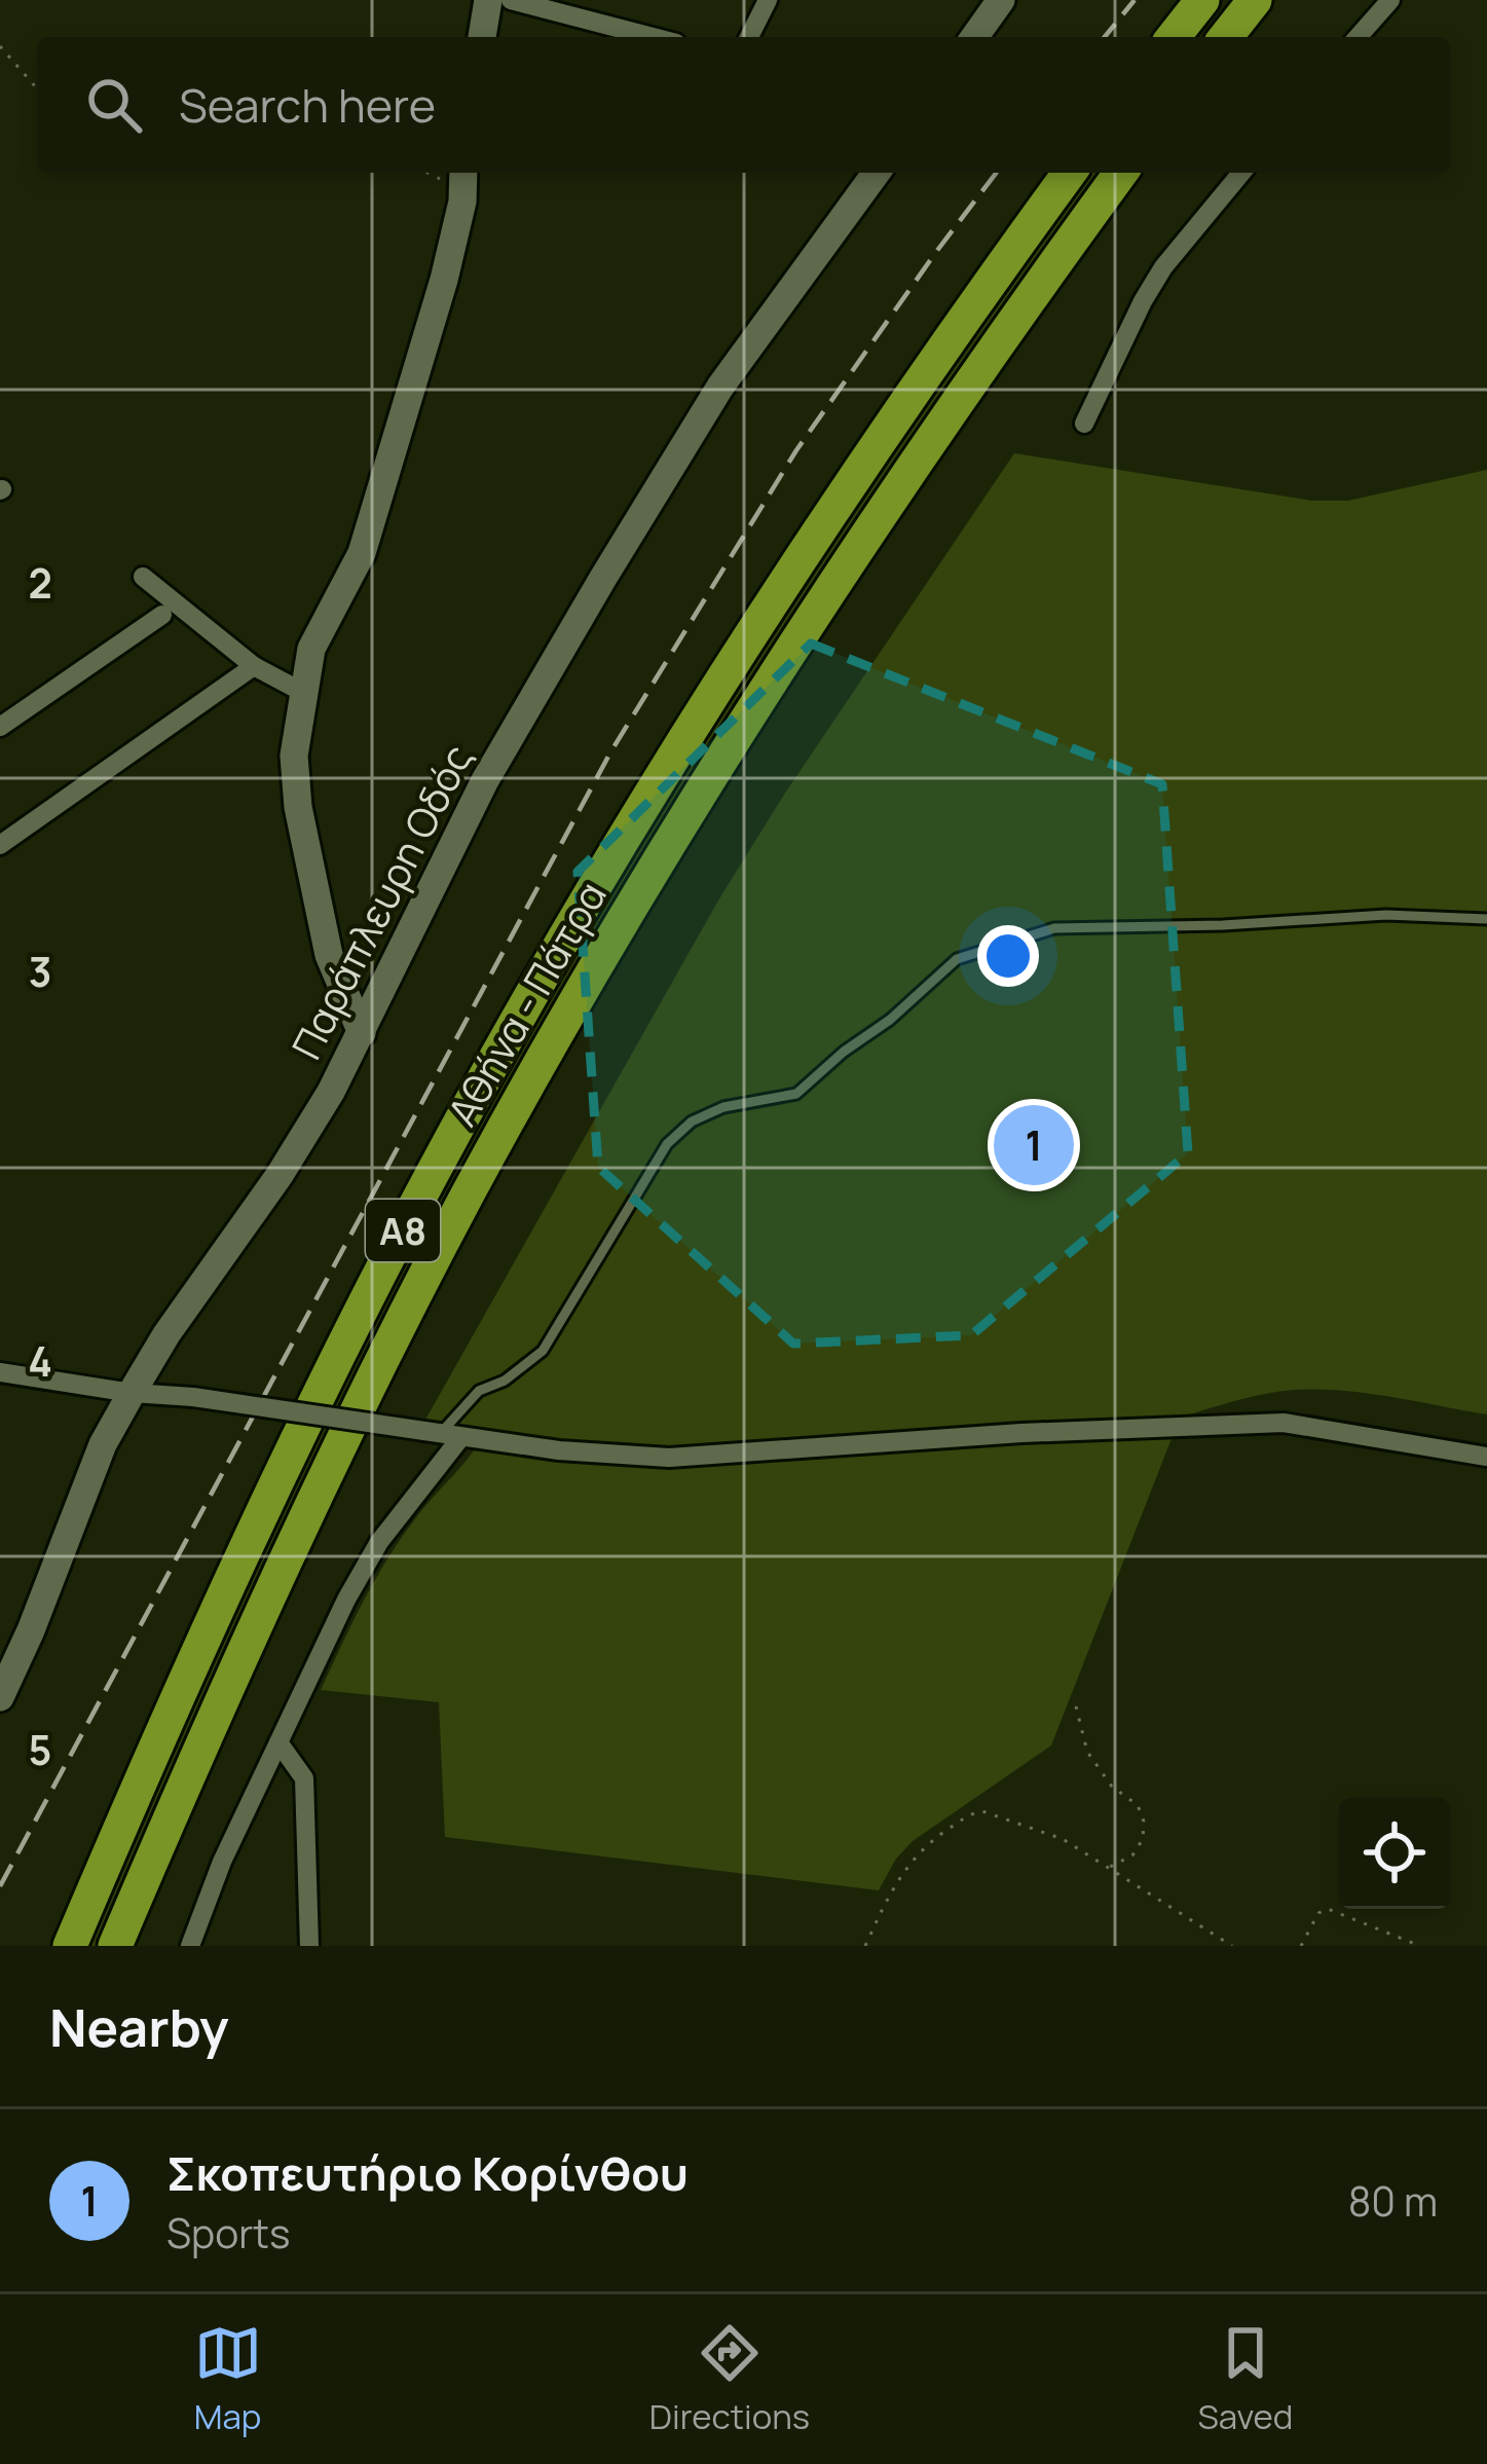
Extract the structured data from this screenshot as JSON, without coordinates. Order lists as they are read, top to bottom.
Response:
{
  "streets": {
    "highway": ["Αθήνα - Πάτρα", "Α8"],
    "street": ["Παράπλευρη Οδός"]
  },
  "page": {
    "search": "Search here",
    "pins": "1",
    "heading": "Nearby",
    "list": [
      {
        "mark": "1",
        "name": "Σκοπευτήριο Κορίνθου",
        "note": "Sports",
        "value": "80 m"
      }
    ],
    "nav": ["Map", "Directions", "Saved"]
  },
  "grid": {
    "rows": [
      "2",
      "3",
      "4",
      "5"
    ]
  }
}
